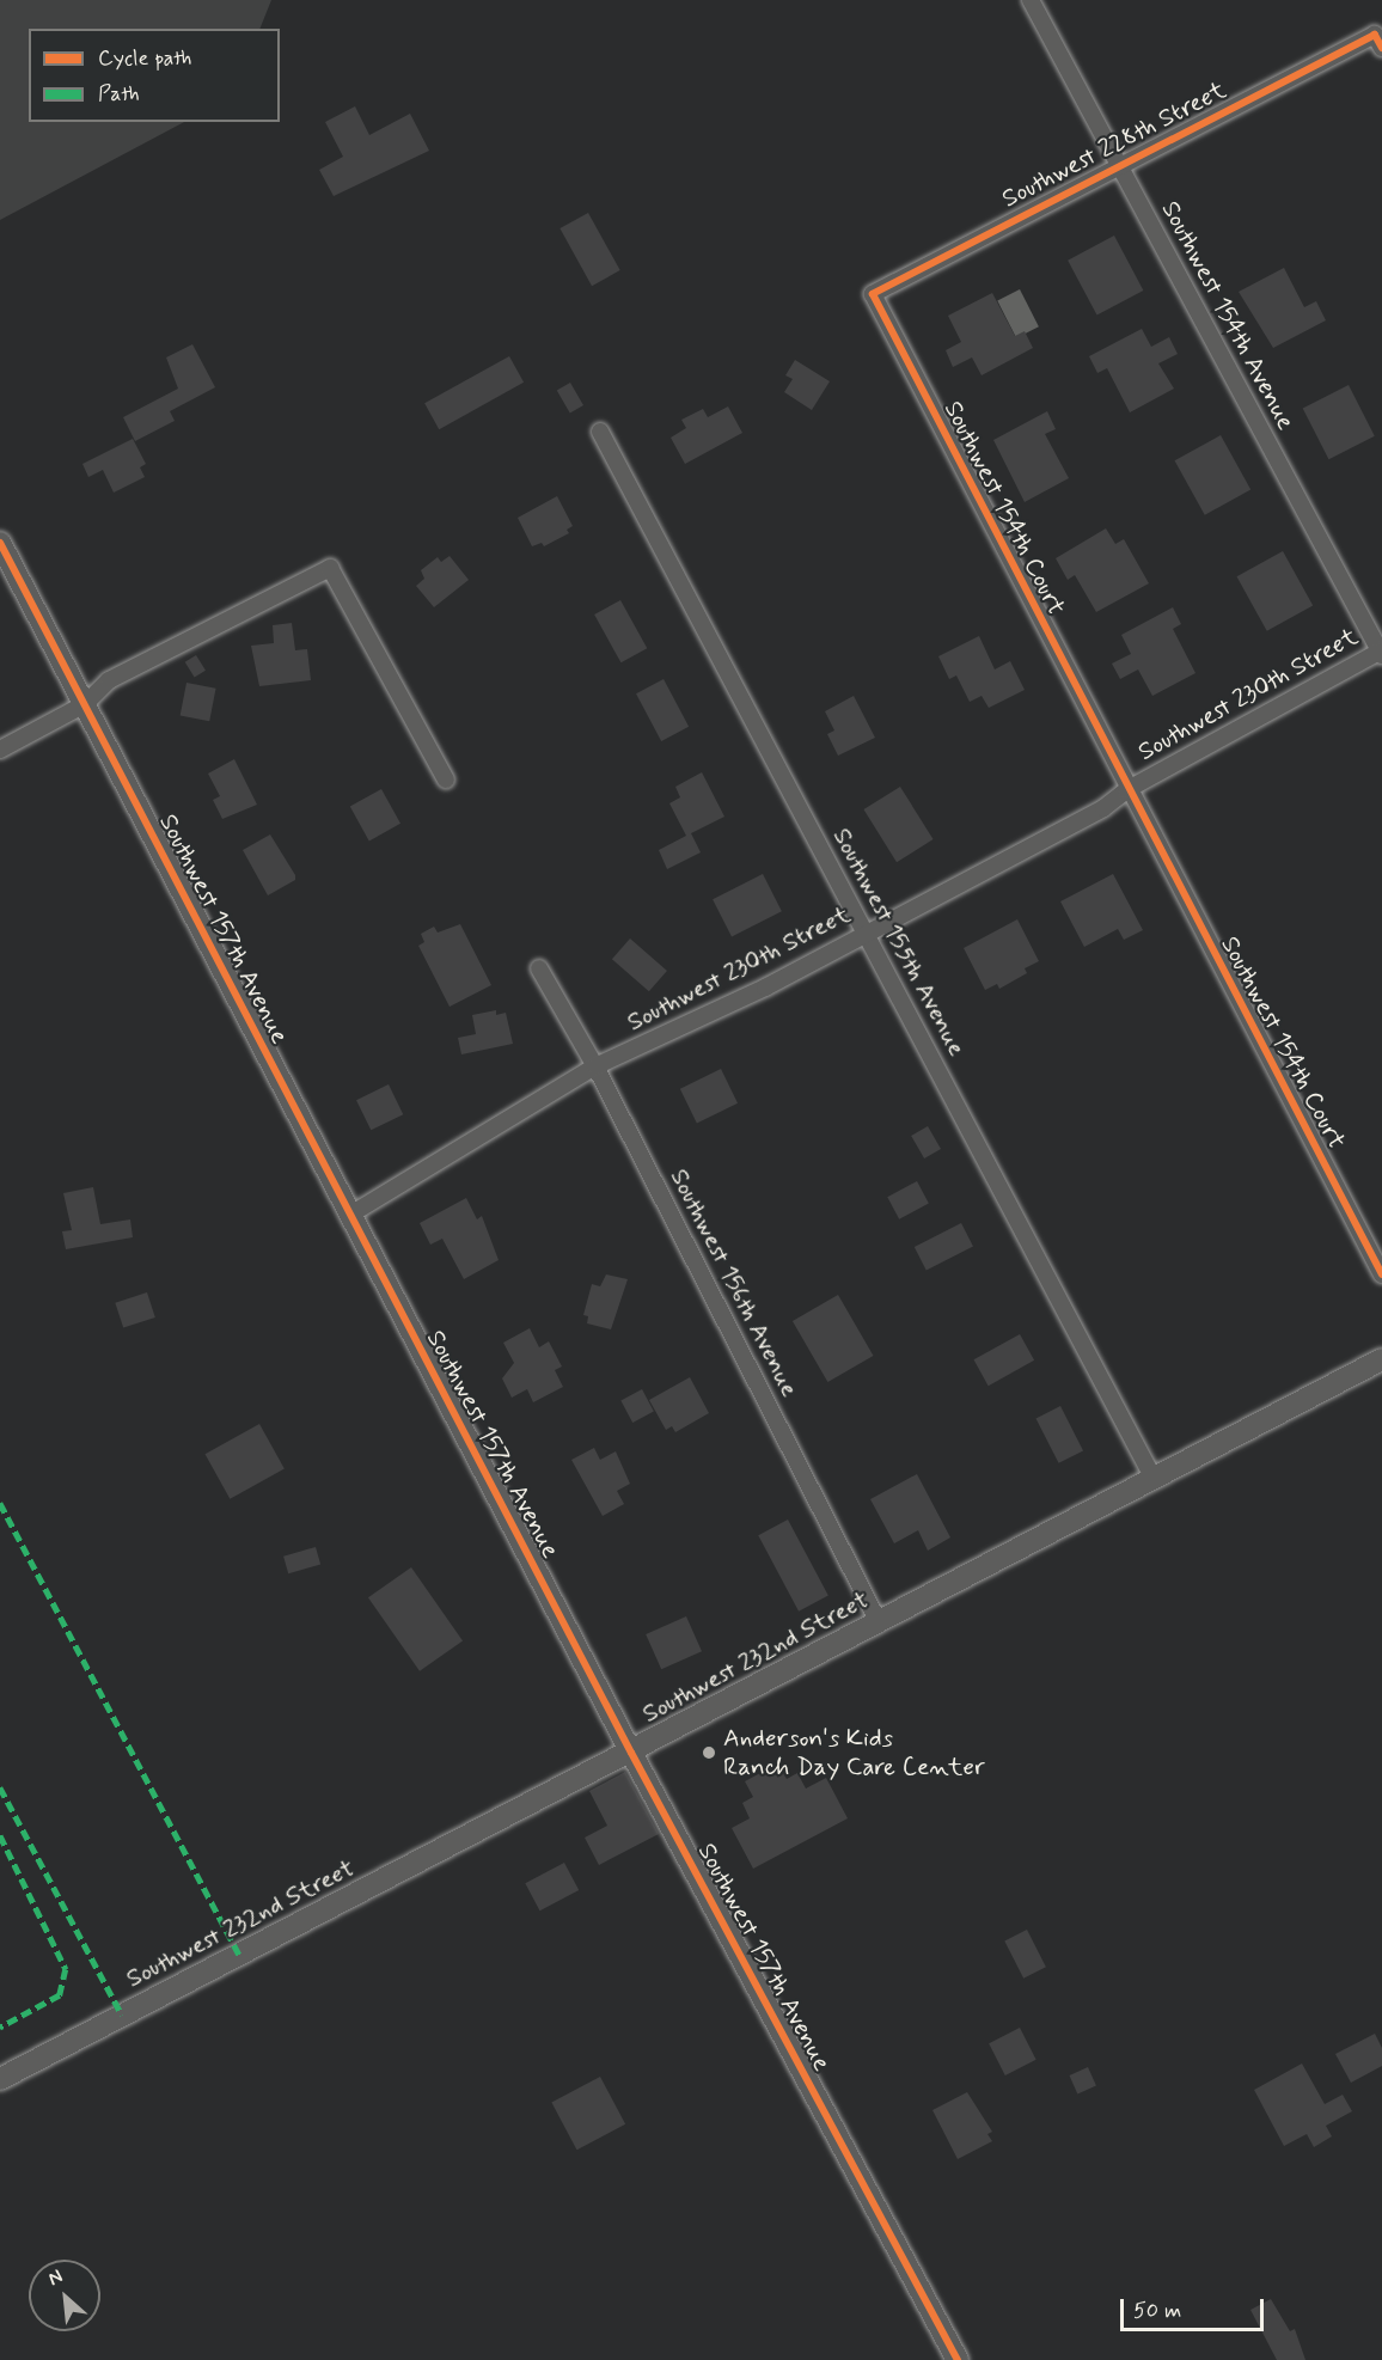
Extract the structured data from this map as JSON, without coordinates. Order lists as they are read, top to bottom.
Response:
{
  "streets": {
    "street": [
      "Southwest 228th Street",
      "Southwest 154th Avenue",
      "Southwest 154th Court",
      "Southwest 230th Street",
      "Southwest 157th Avenue",
      "Southwest 155th Avenue",
      "Southwest 156th Avenue",
      "Southwest 232nd Street"
    ]
  },
  "crossings": [
    ["Southwest 228th Street", "Southwest 154th Avenue"],
    ["Southwest 228th Street", "Southwest 154th Court"],
    ["Southwest 154th Avenue", "Southwest 230th Street"],
    ["Southwest 154th Court", "Southwest 230th Street"],
    ["Southwest 230th Street", "Southwest 157th Avenue"],
    ["Southwest 230th Street", "Southwest 155th Avenue"],
    ["Southwest 230th Street", "Southwest 156th Avenue"],
    ["Southwest 157th Avenue", "Southwest 232nd Street"],
    ["Southwest 155th Avenue", "Southwest 232nd Street"],
    ["Southwest 156th Avenue", "Southwest 232nd Street"]
  ],
  "places": ["Anderson's Kids Ranch Day Care Center"],
  "legend": ["Cycle path", "Path"],
  "scale_bar": "50 m",
  "north": "top left"
}
